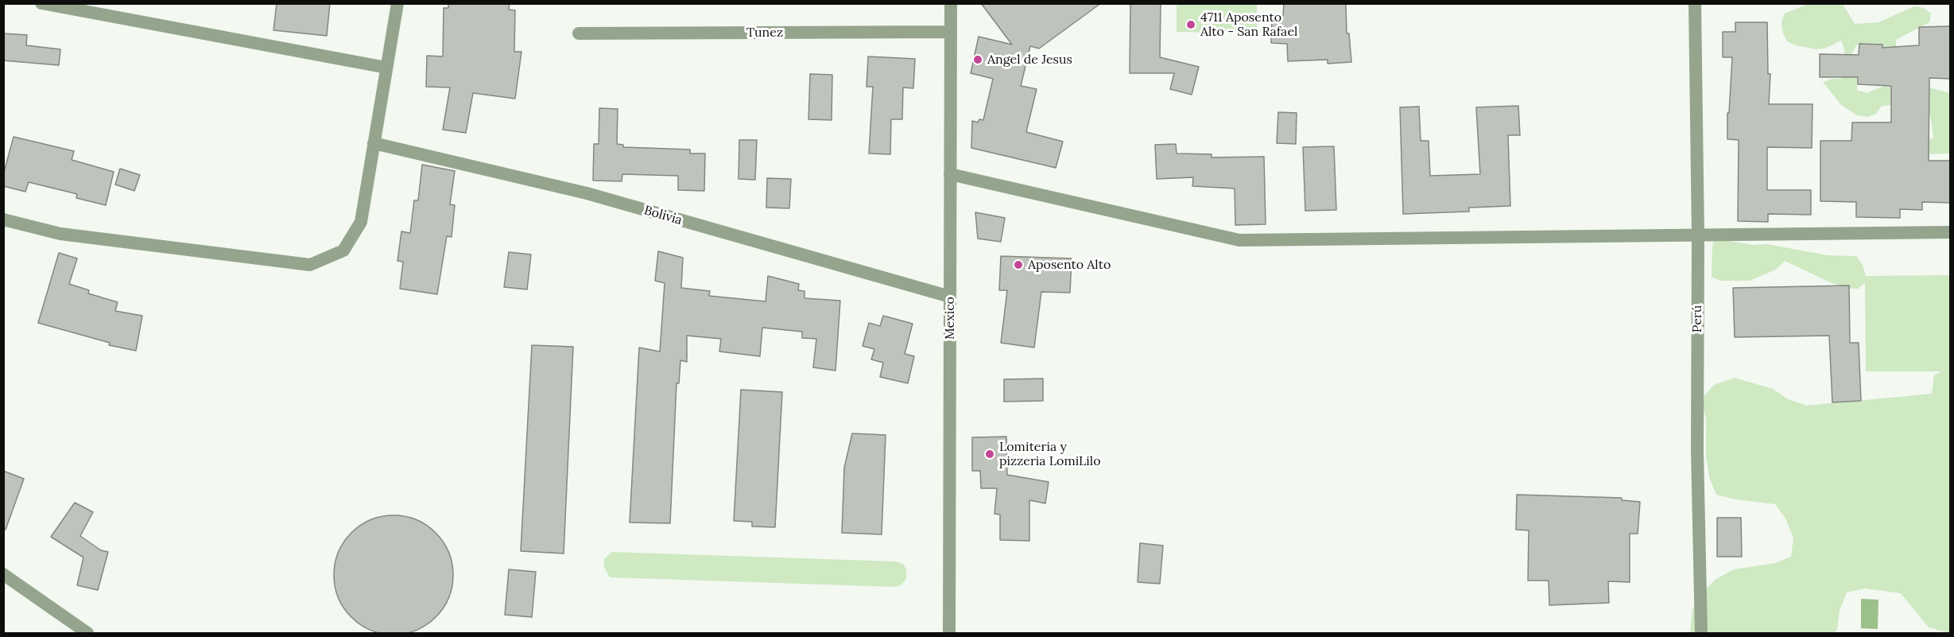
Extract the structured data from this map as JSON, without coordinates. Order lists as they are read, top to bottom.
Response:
{
  "streets": {
    "street": [
      "Tunez",
      "Bolivia",
      "Mexico",
      "Perú"
    ]
  },
  "crossings": [
    ["Tunez", "Mexico"],
    ["Bolivia", "Mexico"]
  ],
  "places": [
    "4711 Aposento Alto - San Rafael",
    "Angel de Jesus",
    "Aposento Alto",
    "Lomiteria y pizzeria LomiLilo"
  ]
}
